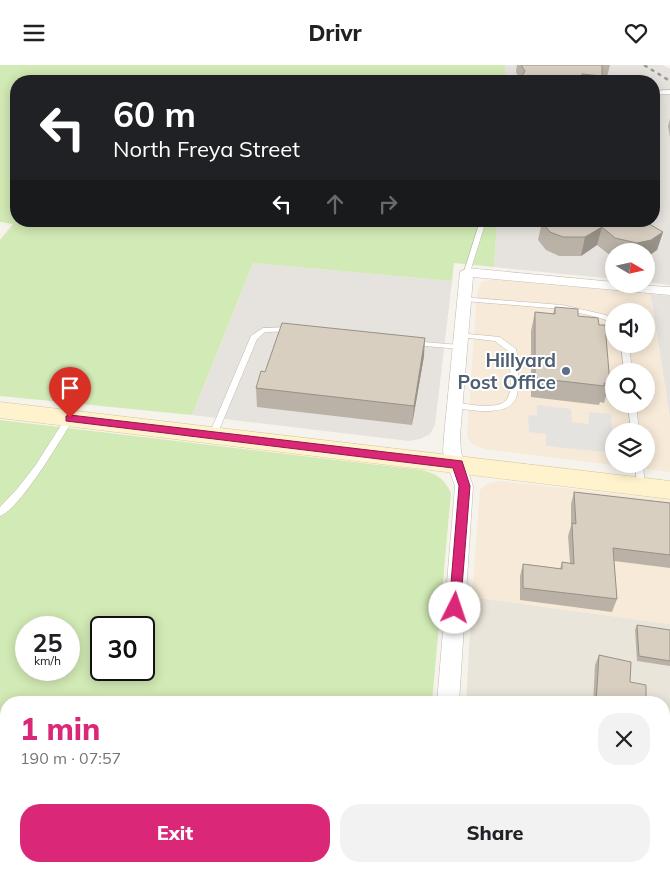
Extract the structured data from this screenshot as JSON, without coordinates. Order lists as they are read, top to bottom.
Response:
{
  "places": ["Hillyard Post Office"],
  "north": "right",
  "page": {
    "header": "Drivr",
    "turn": ["60 m", "North Freya Street"],
    "speed": "25 km/h",
    "limit": "30",
    "heading": ["1 min", "190 m · 07:57"],
    "buttons": ["Exit", "Share"]
  }
}
